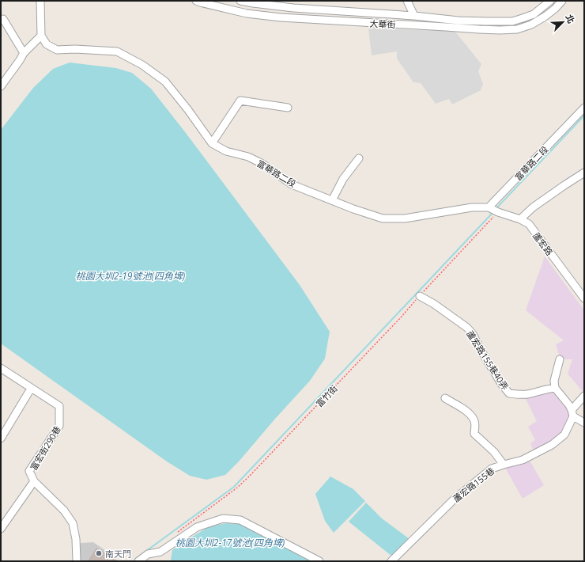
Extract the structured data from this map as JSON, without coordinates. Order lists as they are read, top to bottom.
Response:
{
  "streets": {
    "street": [
      "大華街",
      "富華路二段",
      "蘆宏路",
      "蘆宏路155巷40弄",
      "富宏街290巷",
      "蘆宏路155巷"
    ],
    "path": ["富竹街"]
  },
  "crossings": [
    ["富華路二段", "蘆宏路"],
    ["富華路二段", "富竹街"],
    ["蘆宏路", "富竹街"],
    ["蘆宏路155巷40弄", "富竹街"]
  ],
  "water": ["桃園大圳2-19號池(四角埤)", "桃園大圳2-17號池(四角埤)"],
  "places": ["南天門"],
  "north": "top right"
}
